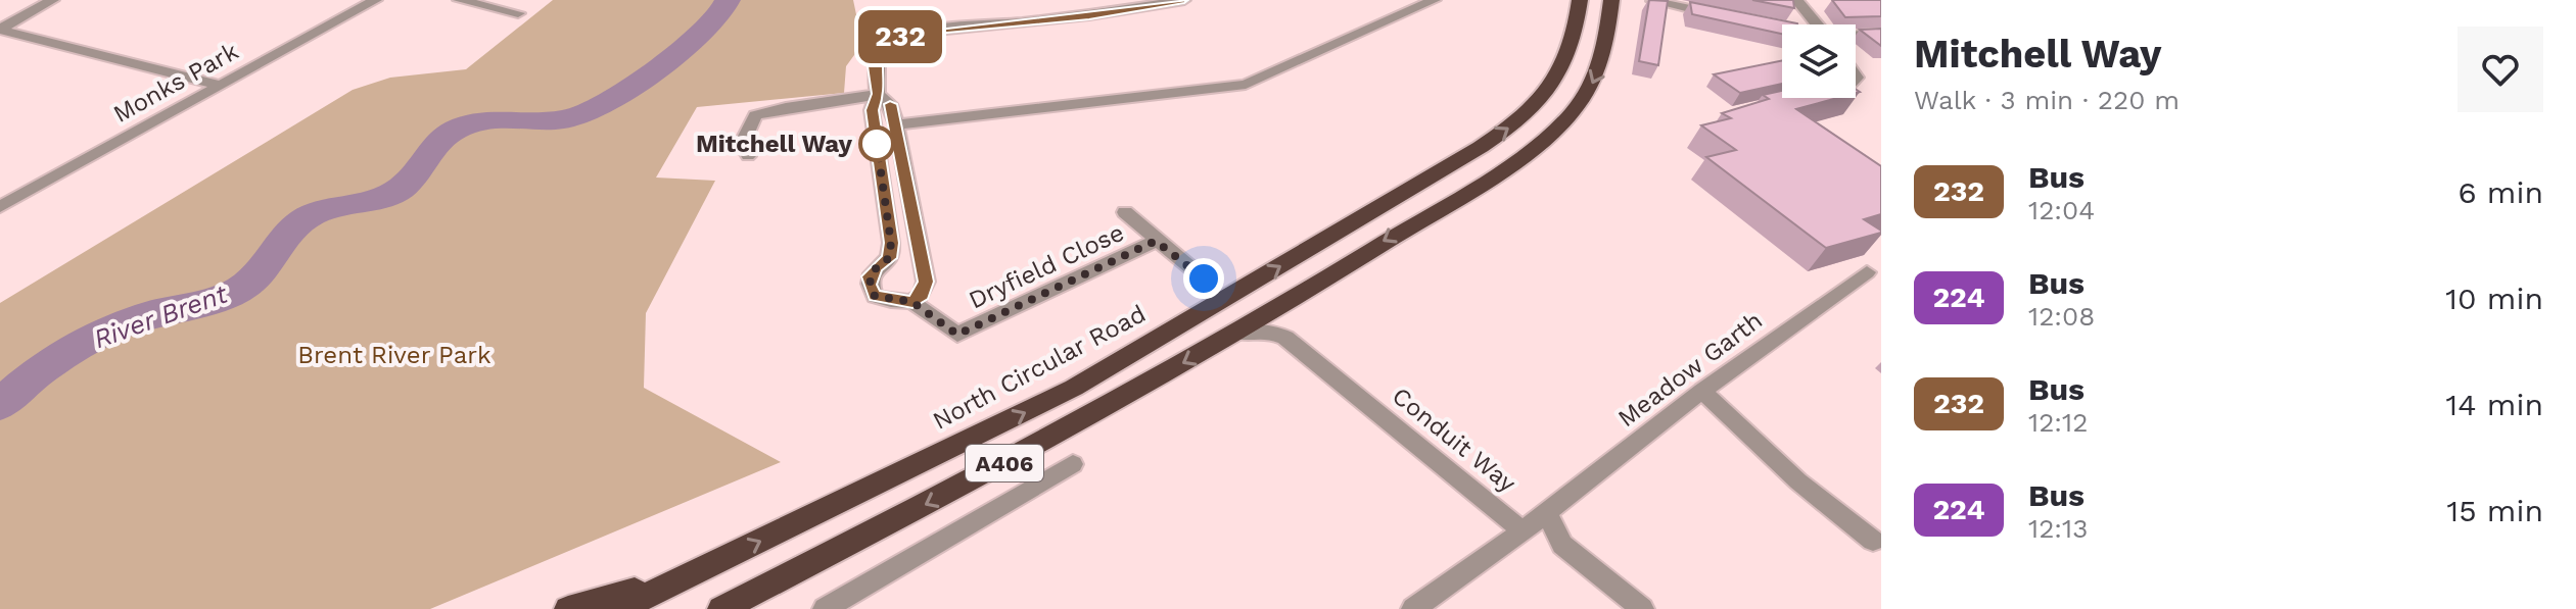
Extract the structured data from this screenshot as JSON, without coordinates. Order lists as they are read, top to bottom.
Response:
{
  "streets": {
    "highway": ["North Circular Road", "A406"],
    "street": [
      "Monks Park",
      "Dryfield Close",
      "Meadow Garth",
      "Conduit Way"
    ]
  },
  "crossings": [
    ["Meadow Garth", "Conduit Way"],
    ["Conduit Way", "A406"]
  ],
  "water": ["River Brent"],
  "parks": ["Brent River Park"],
  "places": ["Mitchell Way"],
  "lines": ["bus line 232"],
  "page": {
    "on_map": "232",
    "heading": ["Mitchell Way", "Walk · 3 min · 220 m"],
    "list": [
      {
        "mark": "232",
        "name": "Bus",
        "note": "12:04",
        "value": "6 min"
      },
      {
        "mark": "224",
        "name": "Bus",
        "note": "12:08",
        "value": "10 min"
      },
      {
        "mark": "232",
        "name": "Bus",
        "note": "12:12",
        "value": "14 min"
      },
      {
        "mark": "224",
        "name": "Bus",
        "note": "12:13",
        "value": "15 min"
      }
    ]
  }
}
